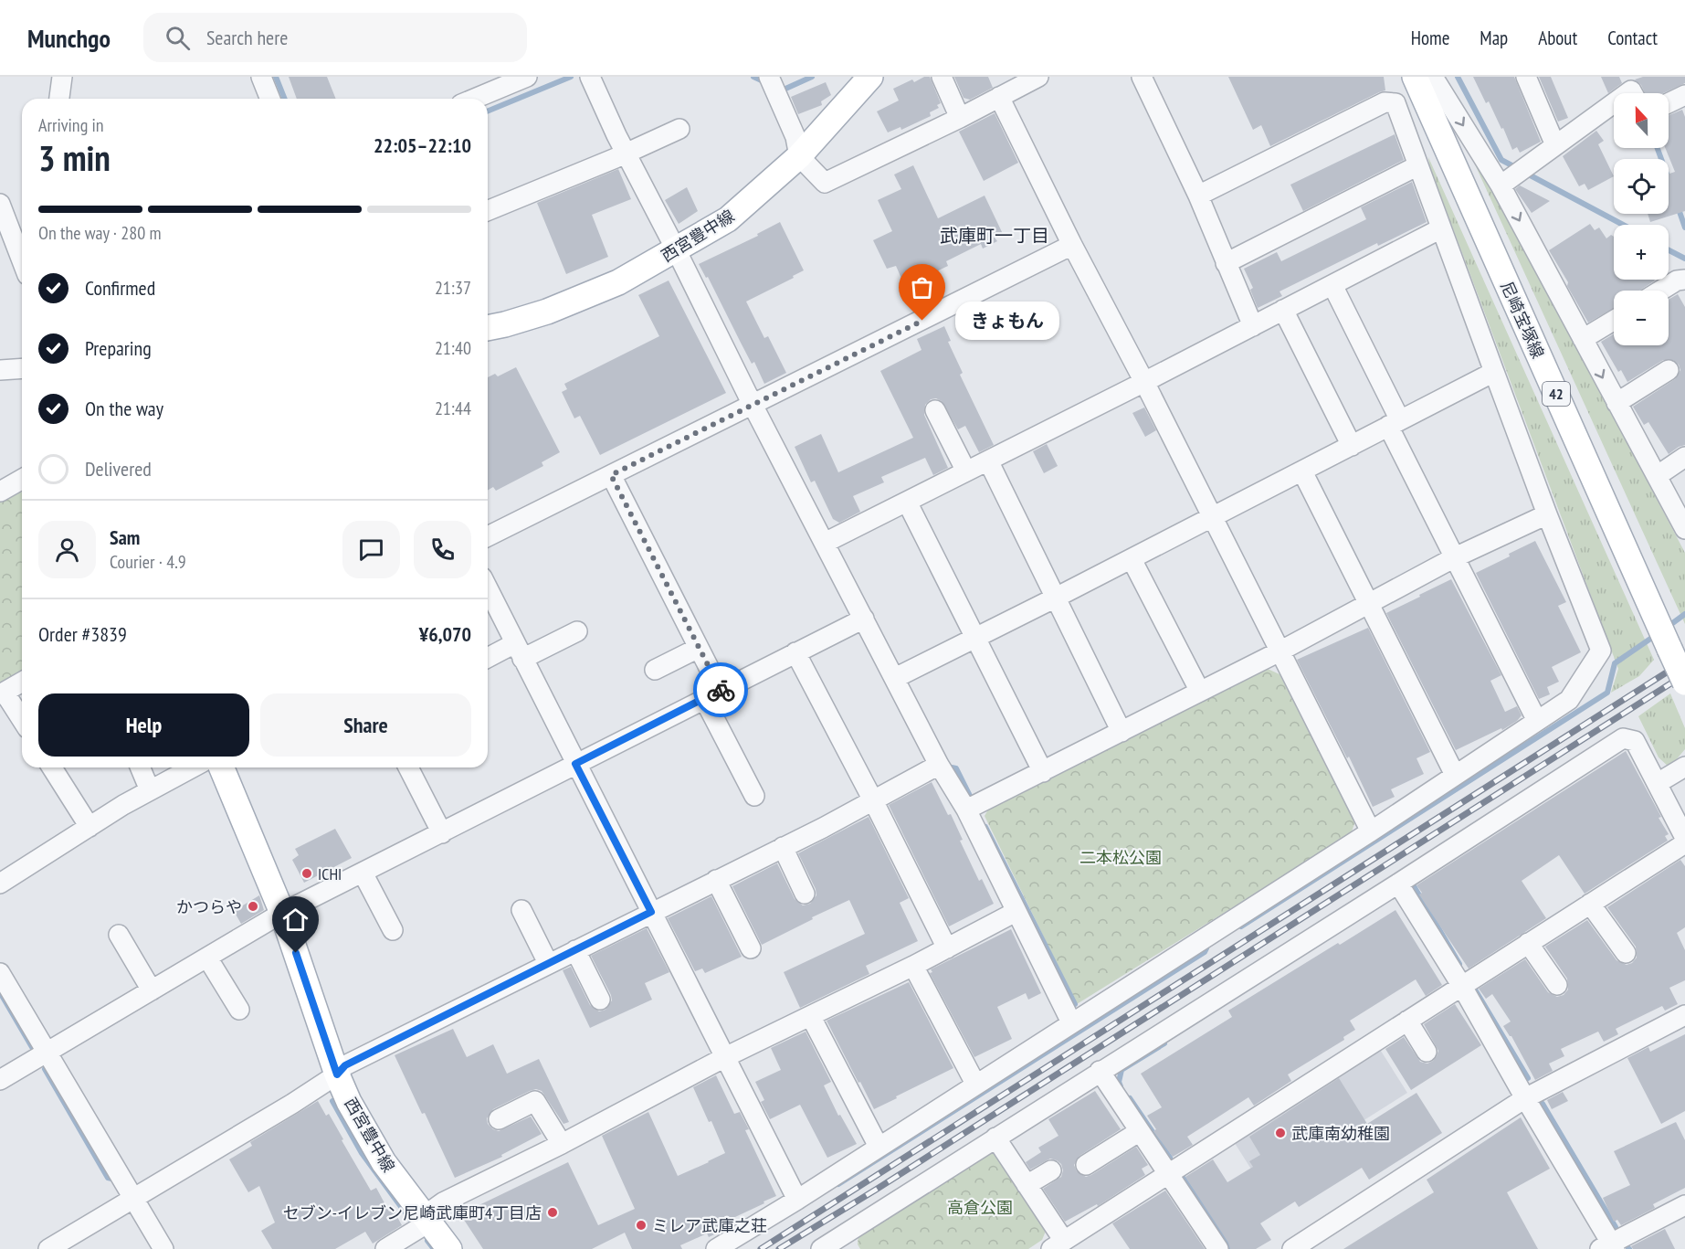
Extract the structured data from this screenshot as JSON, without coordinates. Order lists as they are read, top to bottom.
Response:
{
  "streets": {
    "main road": ["西宮豊中線", "尼崎宝塚線", "42"]
  },
  "districts": ["武庫町一丁目"],
  "parks": ["二本松公園", "高倉公園"],
  "places": [
    "きょもん",
    "ICHI",
    "かつらや",
    "武庫南幼稚園",
    "セブン-イレブン尼崎武庫町4丁目店",
    "ミレア武庫之荘"
  ],
  "north": "top",
  "page": {
    "header": "Munchgo",
    "search": "Search here",
    "nav": [
      "Home",
      "Map",
      "About",
      "Contact"
    ],
    "map_buttons": ["+", "−"],
    "heading": ["3 min", "Arriving in", "22:05–22:10"],
    "panel": [
      "Sam",
      "Courier · 4.9",
      "Order #3839",
      "¥6,070"
    ],
    "bar": "On the way · 280 m",
    "list": [
      ["Confirmed", "21:37"],
      ["Preparing", "21:40"],
      ["On the way", "21:44"],
      "Delivered"
    ],
    "bubble": "きょもん",
    "buttons": ["Help", "Share"]
  }
}
